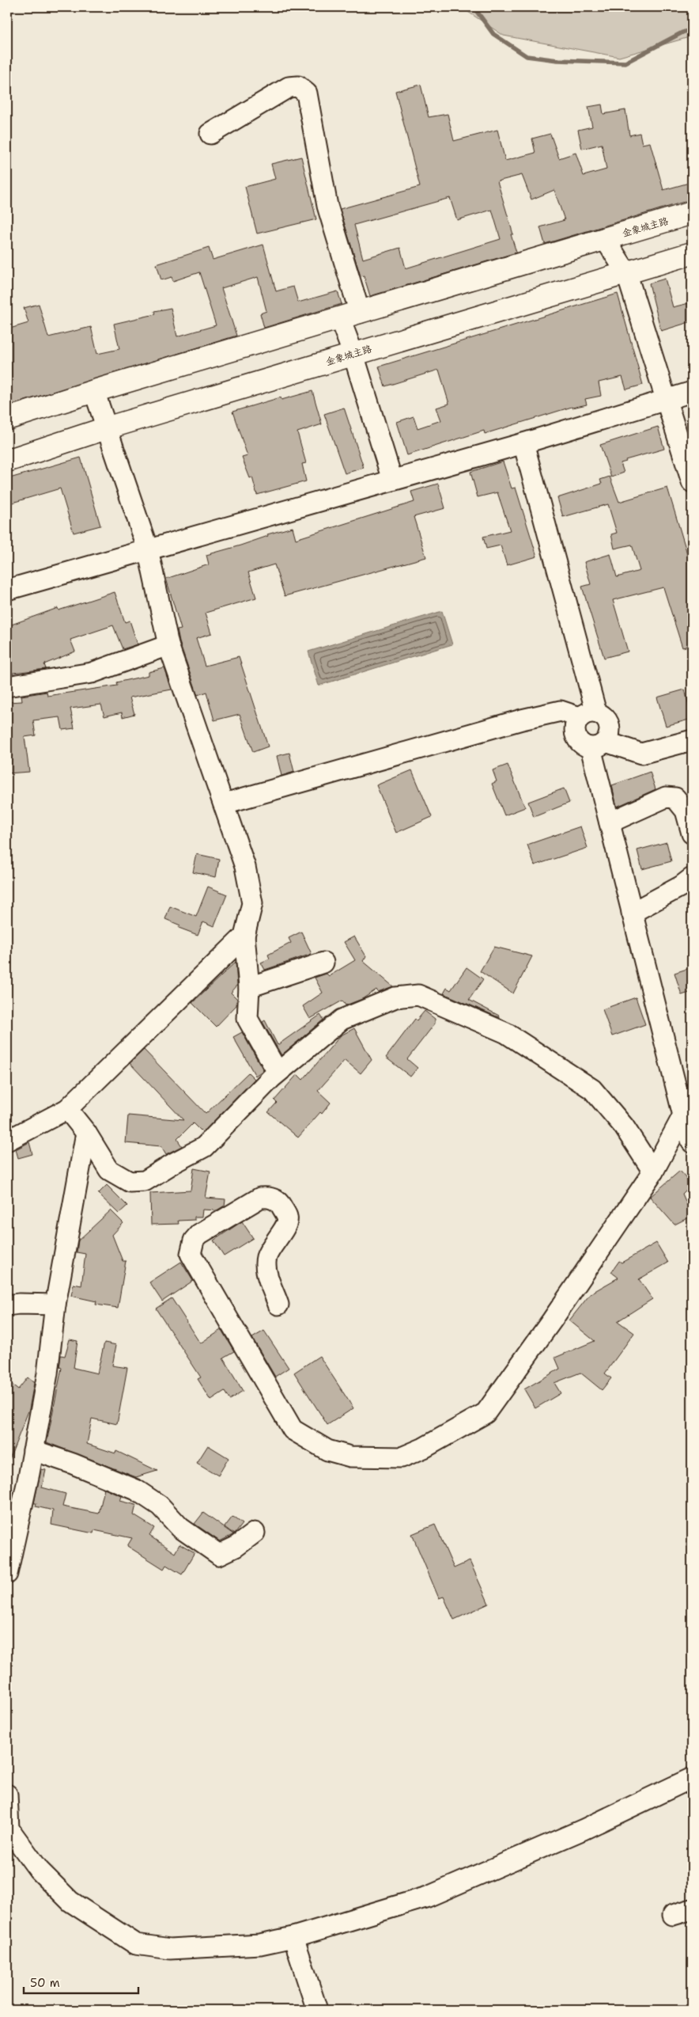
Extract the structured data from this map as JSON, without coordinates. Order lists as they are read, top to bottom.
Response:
{
  "streets": {
    "main road": ["金象城主路"]
  },
  "scale_bar": "50 m"
}
